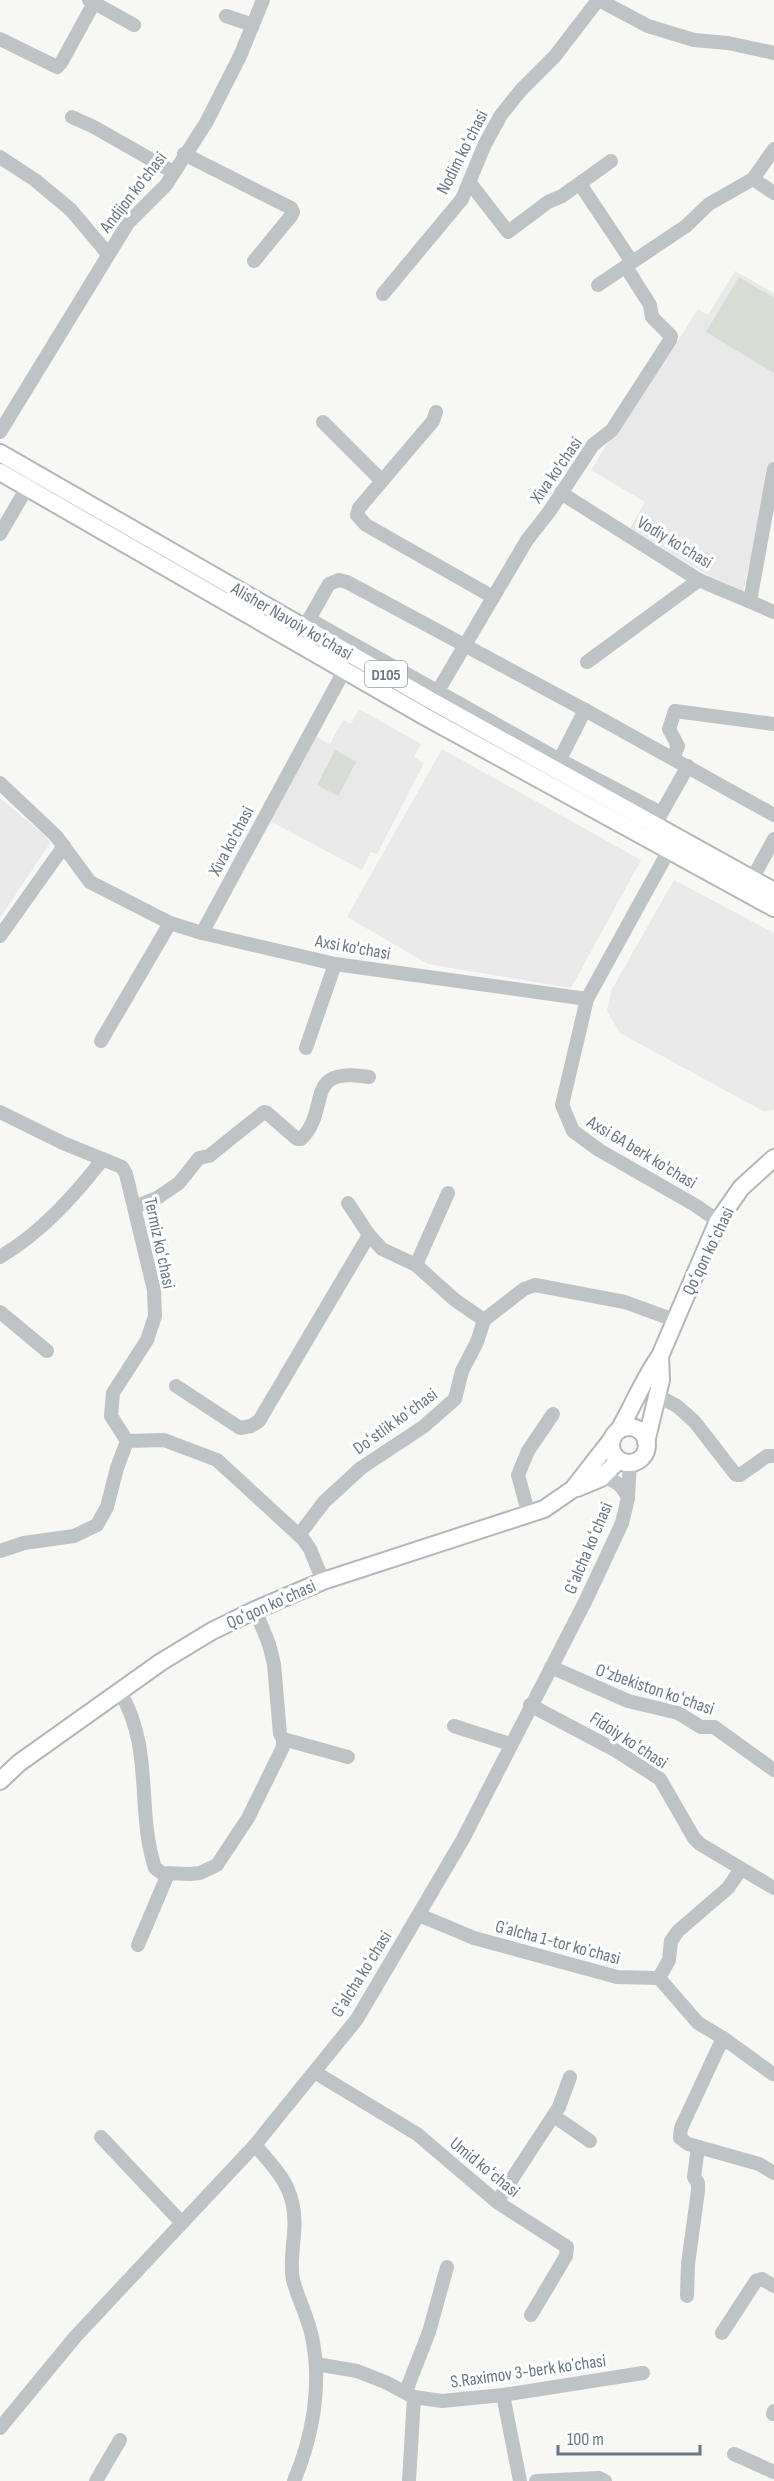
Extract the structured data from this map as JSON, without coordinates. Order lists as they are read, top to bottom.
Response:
{
  "streets": {
    "main road": ["Alisher Navoiy ko'chasi", "D105", "Qoʻqon koʻchasi"],
    "street": [
      "Nodim koʻchasi",
      "Andijon ko'chasi",
      "Xiva ko'chasi",
      "Vodiy ko'chasi",
      "Axsi ko'chasi",
      "Axsi 6А berk ko'chasi",
      "Termiz koʻchasi",
      "Doʻstlik koʻchasi",
      "Gʻalcha koʻchasi",
      "Oʻzbekiston koʻchasi",
      "Fidoiy koʻchasi",
      "Gʼalcha 1-tor koʼchasi",
      "Umid koʻchasi",
      "S.Raximov 3-berk koʼchasi"
    ]
  },
  "crossings": [
    ["Xiva ko'chasi", "Vodiy ko'chasi"],
    ["Xiva ko'chasi", "Alisher Navoiy ko'chasi"],
    ["Xiva ko'chasi", "Axsi ko'chasi"],
    ["Axsi ko'chasi", "Axsi 6А berk ko'chasi"],
    ["Axsi 6А berk ko'chasi", "Qoʻqon koʻchasi"],
    ["Qoʻqon koʻchasi", "Gʻalcha koʻchasi"],
    ["Gʻalcha koʻchasi", "Oʻzbekiston koʻchasi"],
    ["Gʻalcha koʻchasi", "Fidoiy koʻchasi"],
    ["Gʻalcha koʻchasi", "Gʼalcha 1-tor koʼchasi"],
    ["Gʻalcha koʻchasi", "Umid koʻchasi"]
  ],
  "scale_bar": "100 m"
}
